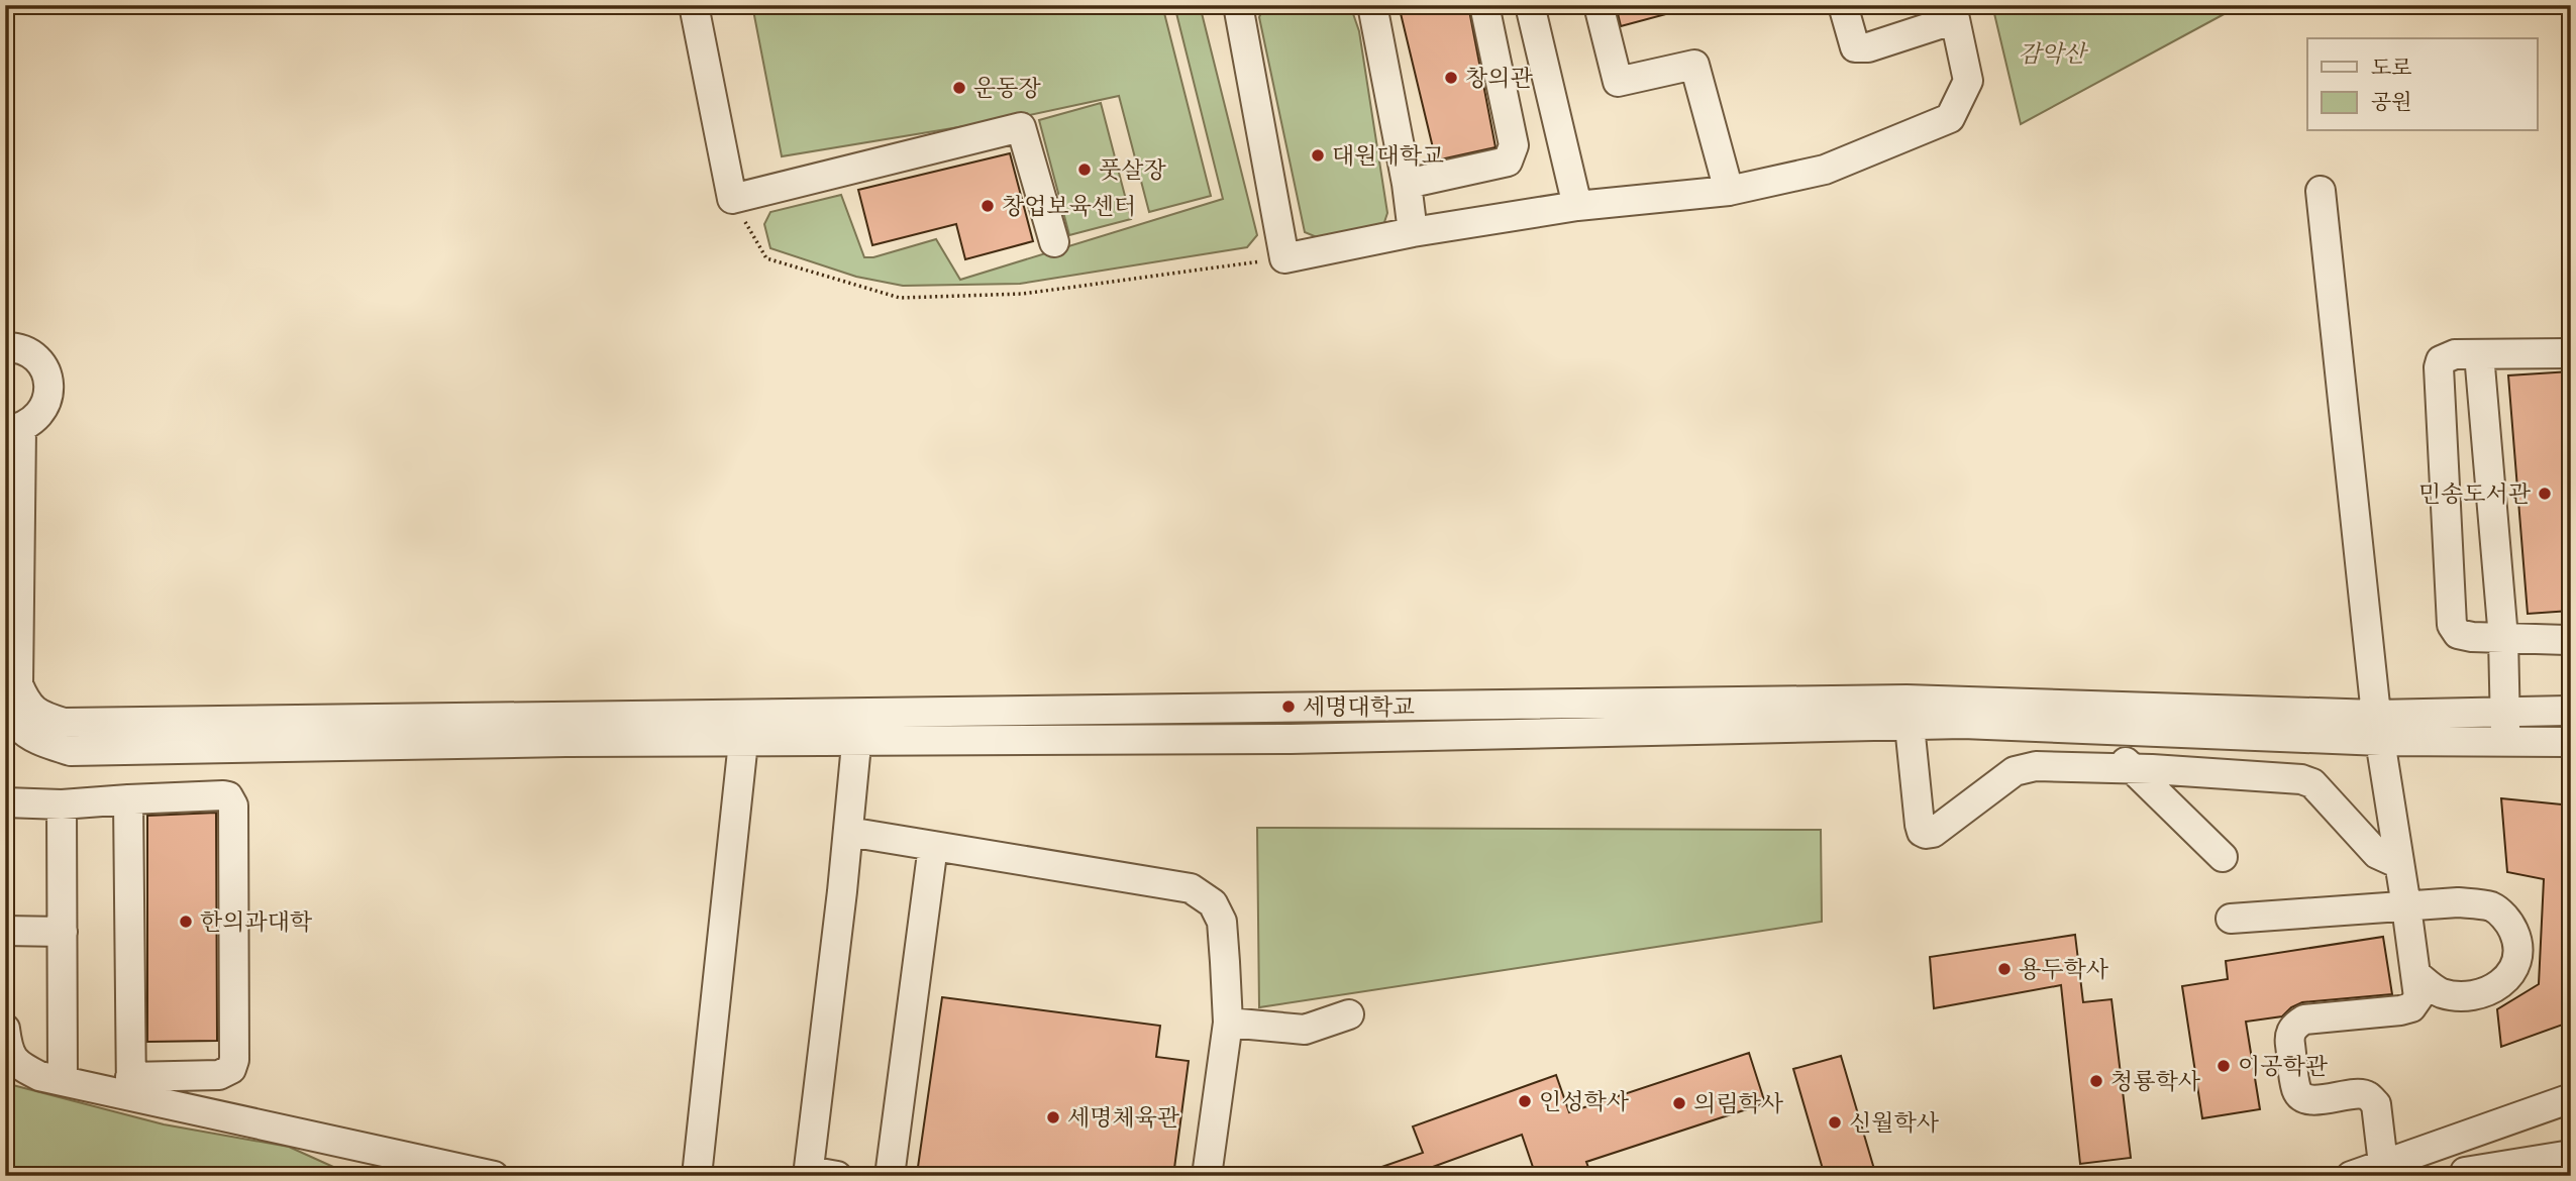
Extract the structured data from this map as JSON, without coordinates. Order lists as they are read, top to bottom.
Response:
{
  "parks": ["감악산"],
  "places": [
    "창의관",
    "운동장",
    "대원대학교",
    "풋살장",
    "창업보육센터",
    "민송도서관",
    "세명대학교",
    "한의과대학",
    "용두학사",
    "이공학관",
    "청룡학사",
    "인성학사",
    "의림학사",
    "세명체육관",
    "신월학사"
  ],
  "legend": ["도로", "공원"]
}
